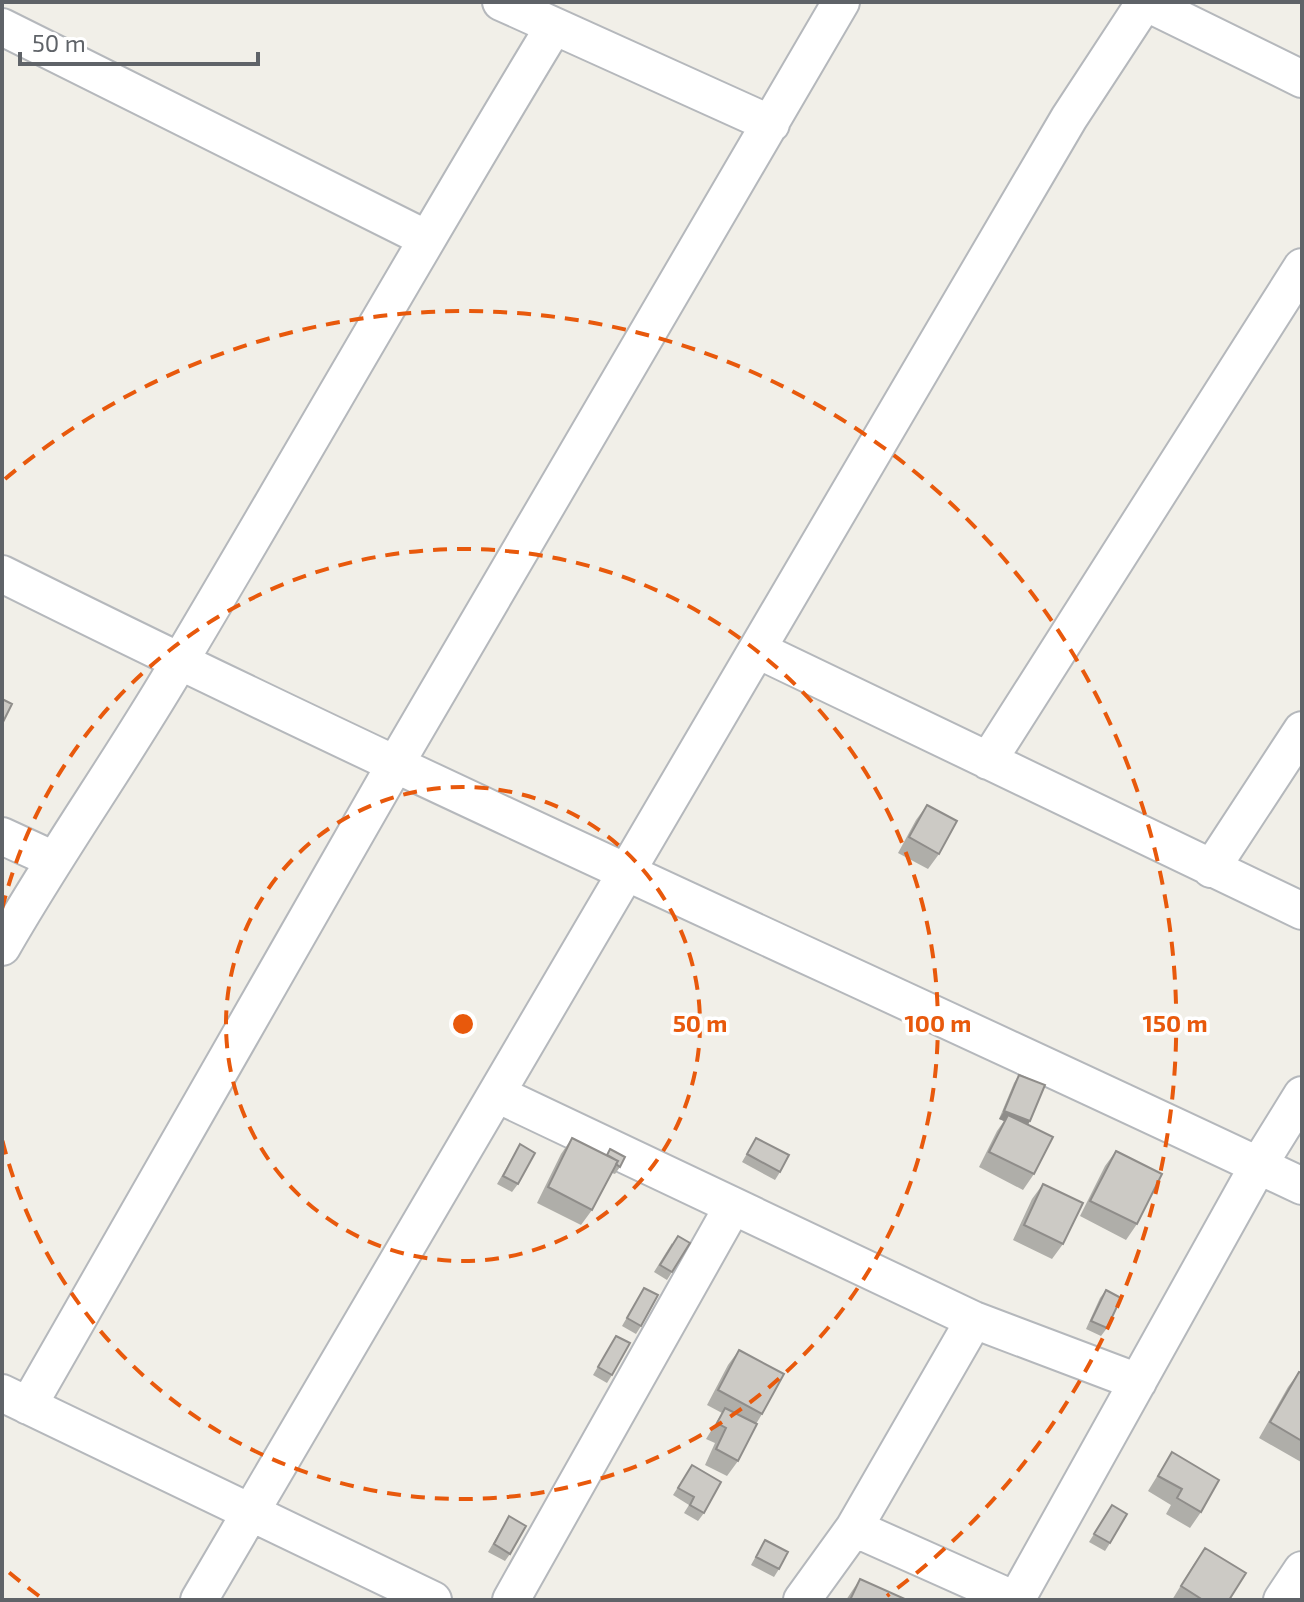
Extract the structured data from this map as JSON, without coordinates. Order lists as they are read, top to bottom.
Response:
{
  "scale_bar": "50 m",
  "rings": ["50 m", "100 m", "150 m"]
}
